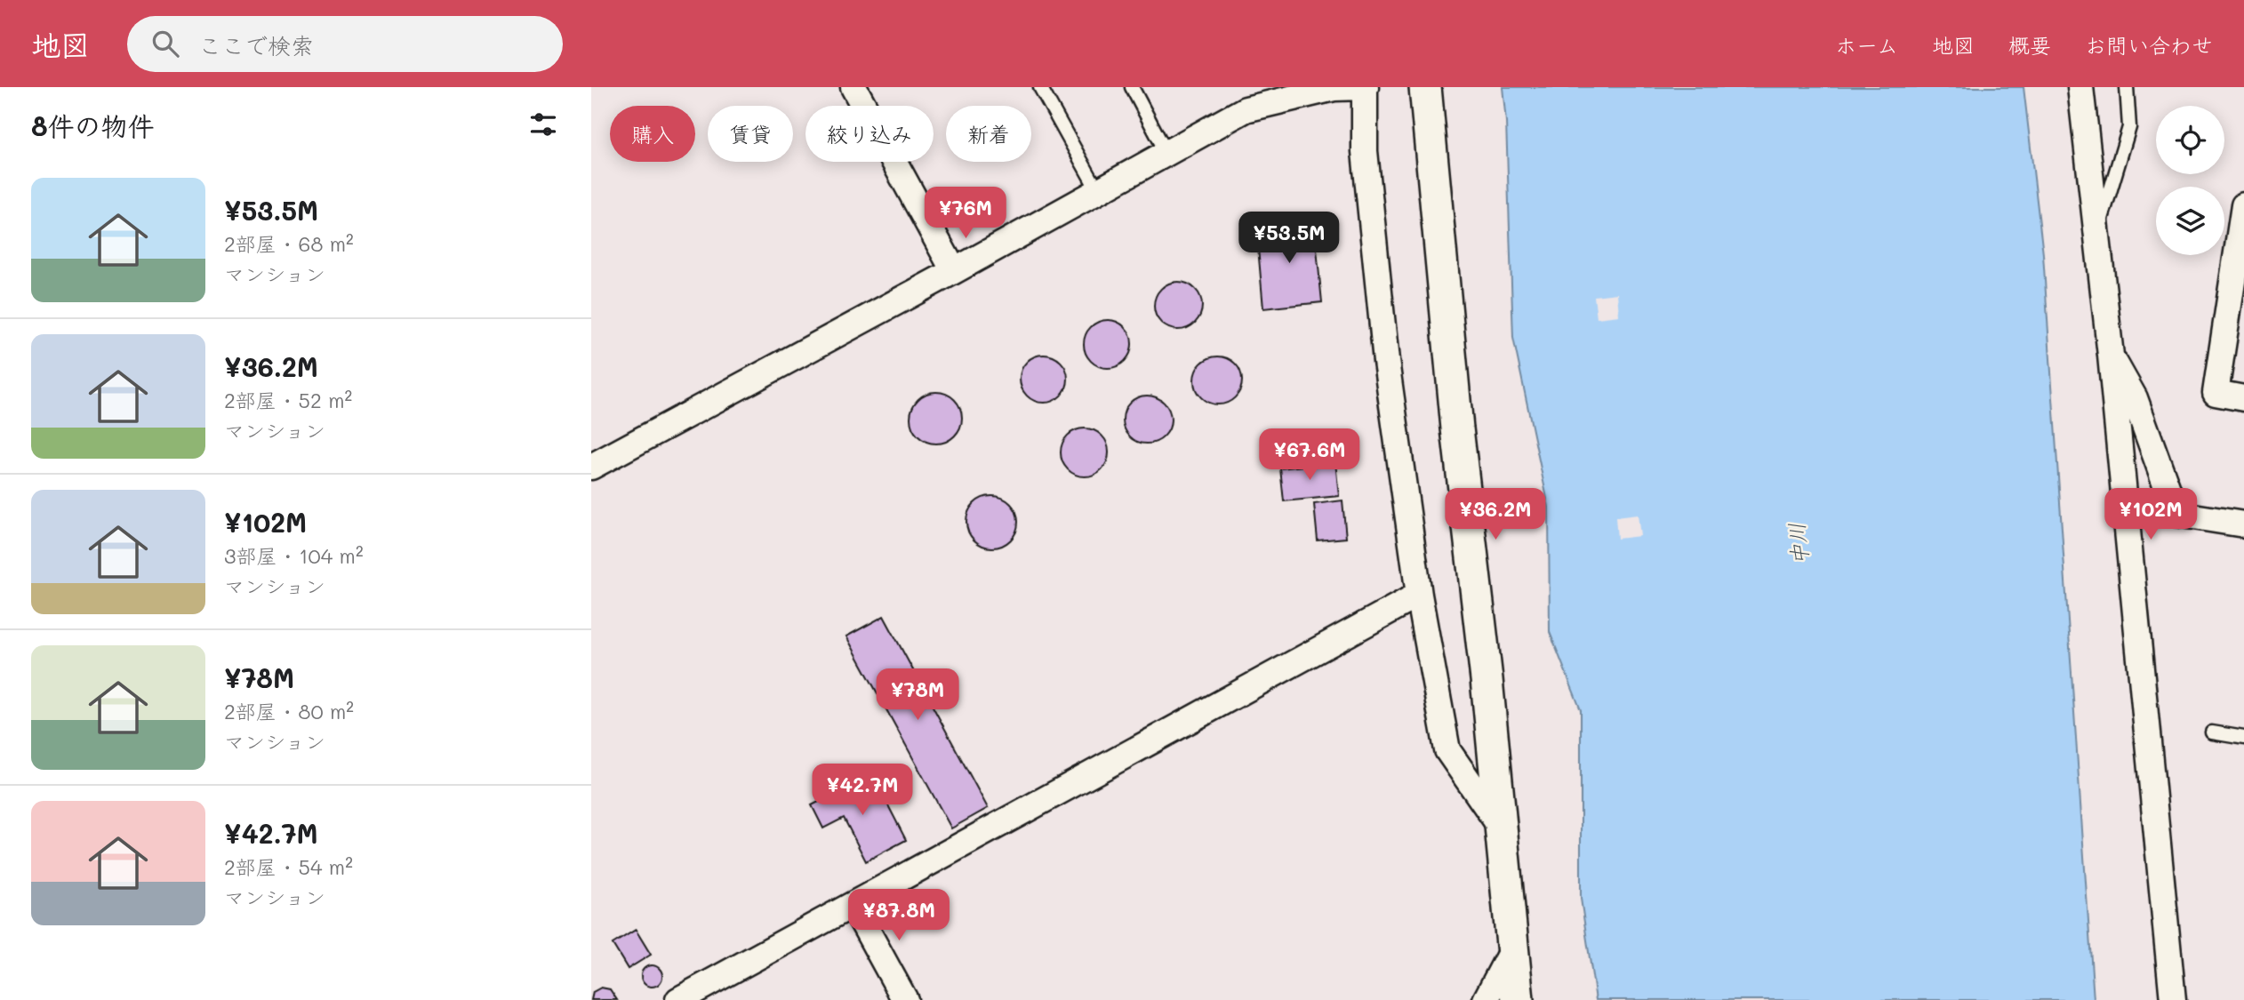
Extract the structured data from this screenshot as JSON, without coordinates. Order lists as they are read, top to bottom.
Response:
{
  "water": ["中川"],
  "page": {
    "header": "地図",
    "search": "ここで検索",
    "nav": [
      "ホーム",
      "地図",
      "概要",
      "お問い合わせ"
    ],
    "heading": "8件の物件",
    "chip": [
      "購入",
      "賃貸",
      "絞り込み",
      "新着"
    ],
    "list": [
      {
        "name": "¥53.5M",
        "note": "2部屋 · 68 m² · マンション"
      },
      {
        "name": "¥36.2M",
        "note": "2部屋 · 52 m² · マンション"
      },
      {
        "name": "¥102M",
        "note": "3部屋 · 104 m² · マンション"
      },
      {
        "name": "¥78M",
        "note": "2部屋 · 80 m² · マンション"
      },
      {
        "name": "¥42.7M",
        "note": "2部屋 · 54 m² · マンション"
      }
    ],
    "price": [
      "¥76M",
      "¥53.5M",
      "¥67.6M",
      "¥36.2M",
      "¥102M",
      "¥78M",
      "¥42.7M",
      "¥87.8M"
    ]
  }
}
